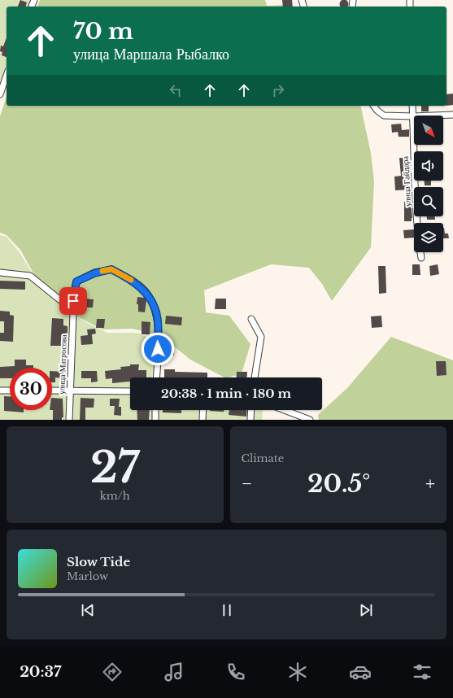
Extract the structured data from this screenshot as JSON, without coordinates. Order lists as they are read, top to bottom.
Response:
{
  "streets": {
    "street": ["улица Гайдара", "улица Матросова"]
  },
  "north": "bottom right",
  "page": {
    "turn": ["70 m", "улица Маршала Рыбалко"],
    "limit": "30",
    "trip": "20:38 · 1 min · 180 m",
    "tile": [
      ["27", "km/h"],
      "Climate"
    ],
    "heat": ["−", "20.5°", "+"],
    "song": ["Slow Tide", "Marlow"],
    "tabs": "20:37"
  }
}
